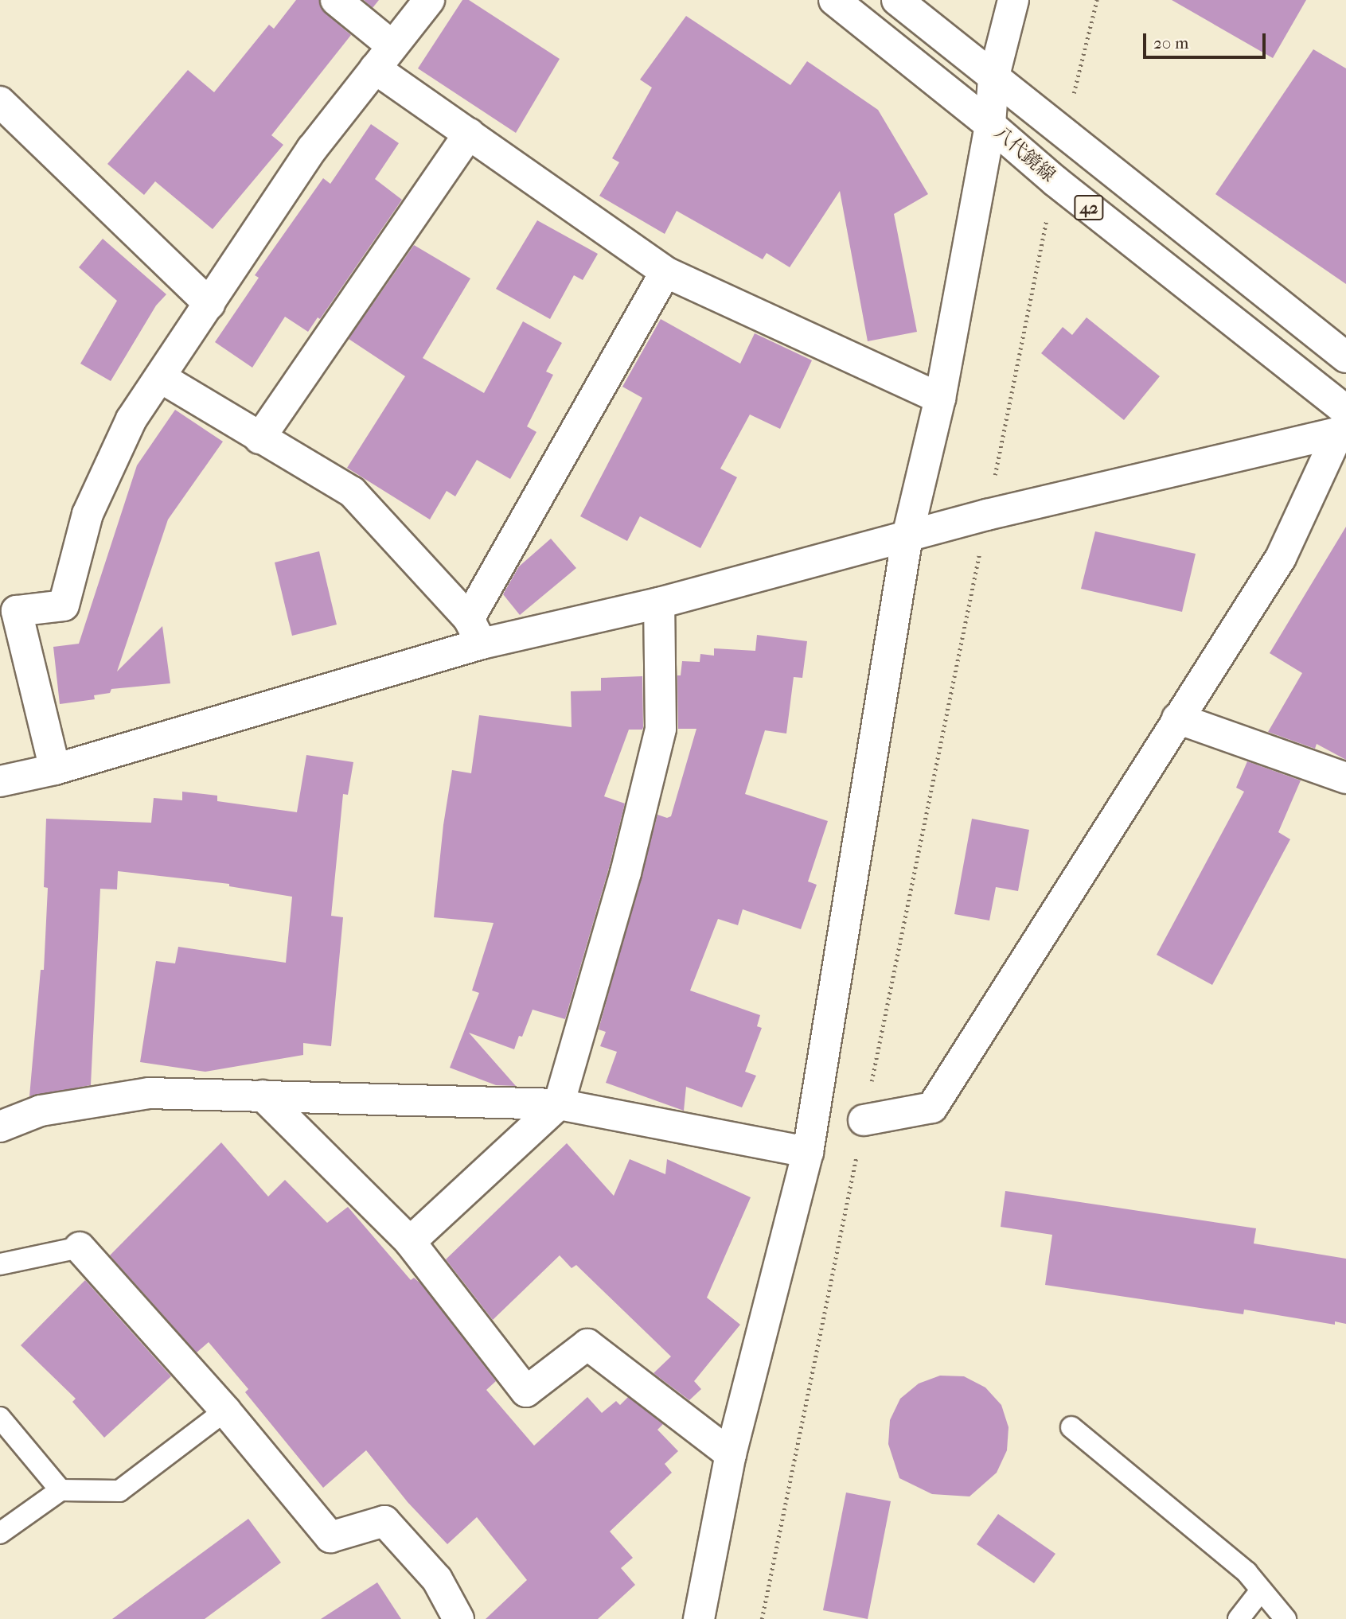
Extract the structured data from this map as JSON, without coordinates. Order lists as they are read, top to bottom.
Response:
{
  "streets": {
    "street": ["八代鏡線", "42"]
  },
  "scale_bar": "20 m"
}
